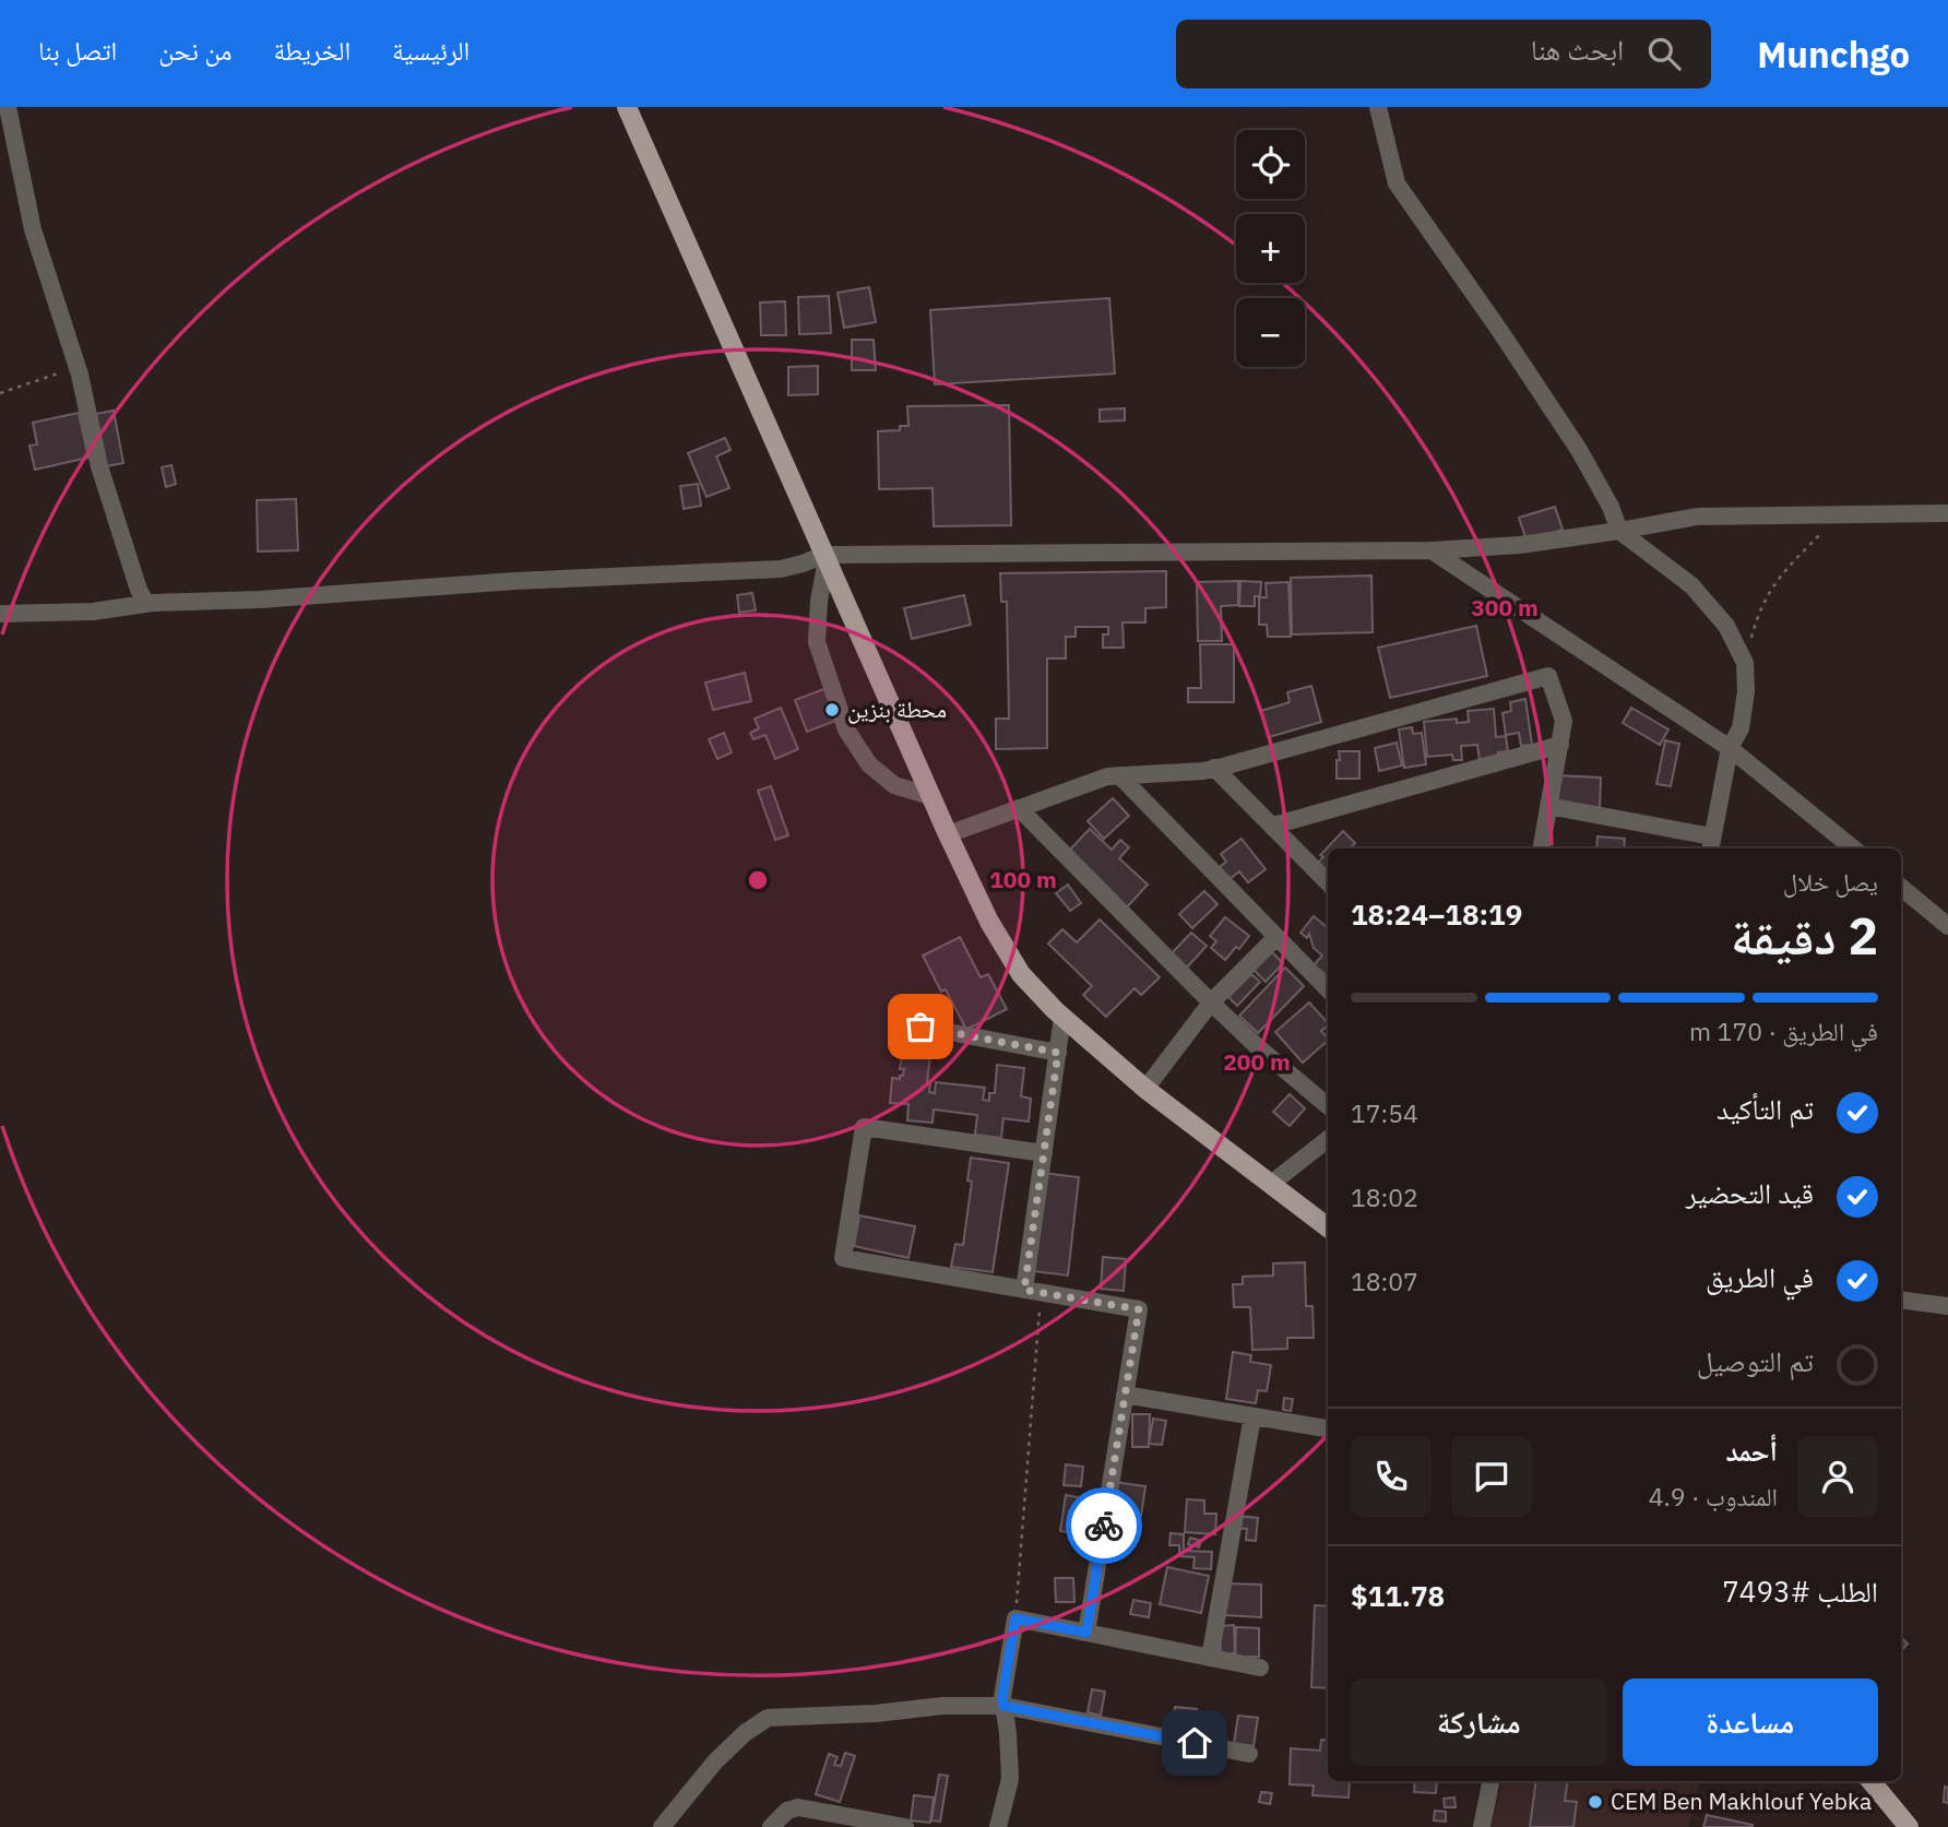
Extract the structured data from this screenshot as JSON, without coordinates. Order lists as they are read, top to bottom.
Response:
{
  "places": ["محطة بنزين", "CEM Ben Makhlouf Yebka"],
  "page": {
    "header": "Munchgo",
    "search": "ابحث هنا",
    "nav": [
      "الرئيسية",
      "الخريطة",
      "من نحن",
      "اتصل بنا"
    ],
    "map_buttons": ["+", "−"],
    "heading": ["2 دقيقة", "يصل خلال", "18:19–18:24"],
    "panel": [
      "أحمد",
      "المندوب · 4.9",
      "الطلب #7493",
      "$11.78"
    ],
    "bar": "في الطريق · 170 m",
    "list": [
      ["تم التأكيد", "17:54"],
      ["قيد التحضير", "18:02"],
      ["في الطريق", "18:07"],
      "تم التوصيل"
    ],
    "buttons": ["مساعدة", "مشاركة"]
  },
  "rings": ["300 m", "100 m", "200 m"]
}
